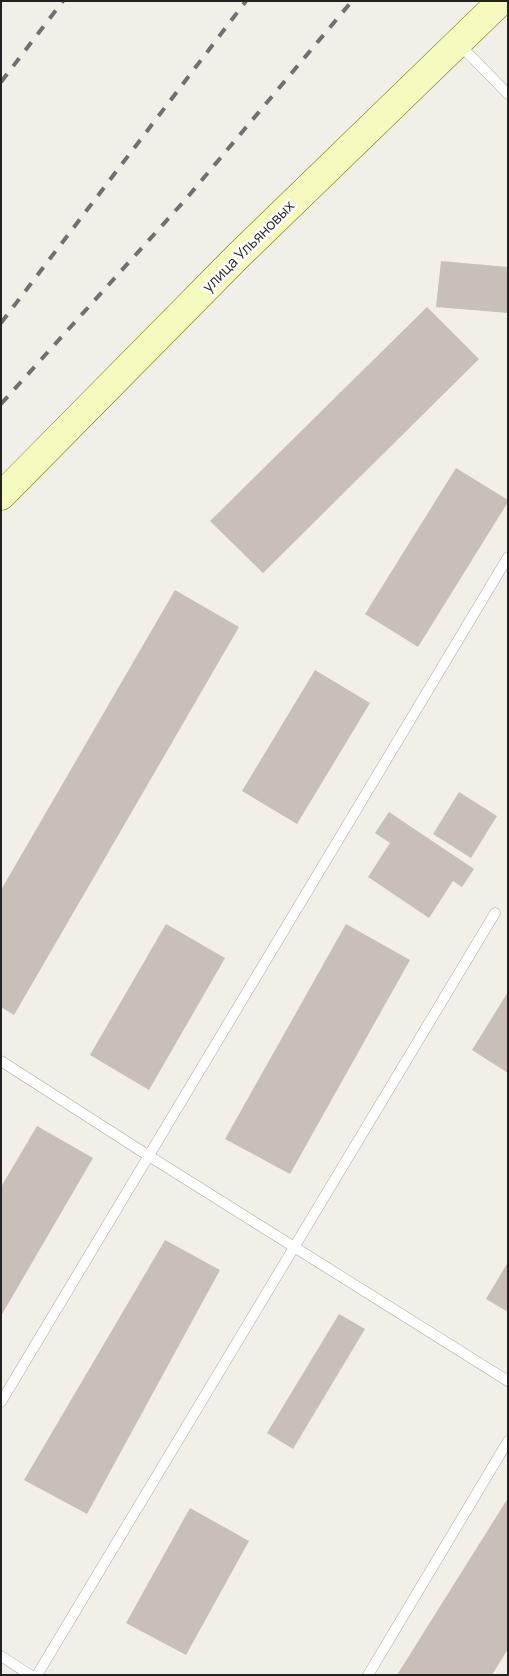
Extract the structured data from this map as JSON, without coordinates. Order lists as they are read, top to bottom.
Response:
{
  "streets": {
    "street": ["улица Ульяновых"]
  }
}
